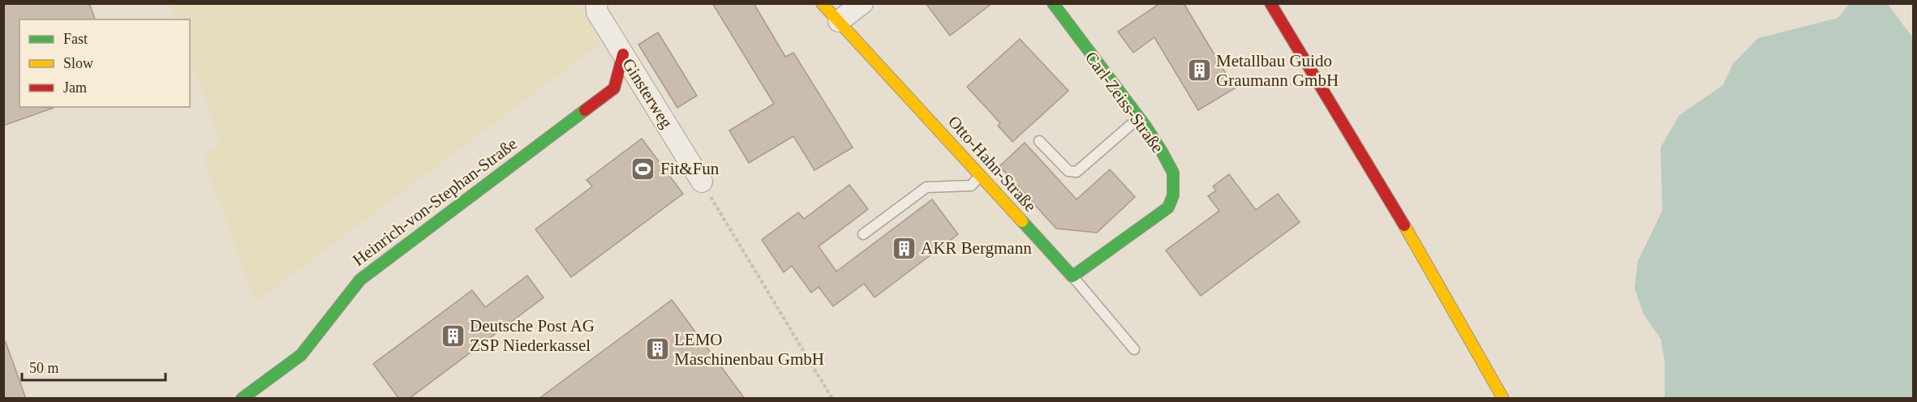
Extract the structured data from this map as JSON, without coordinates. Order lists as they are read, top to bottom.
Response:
{
  "streets": {
    "street": [
      "Ginsterweg",
      "Carl-Zeiss-Straße",
      "Otto-Hahn-Straße",
      "Heinrich-von-Stephan-Straße"
    ]
  },
  "crossings": [
    ["Ginsterweg", "Heinrich-von-Stephan-Straße"],
    ["Carl-Zeiss-Straße", "Otto-Hahn-Straße"]
  ],
  "places": {
    "building": [
      "Metallbau Guido Graumann GmbH",
      "AKR Bergmann",
      "Deutsche Post AG ZSP Niederkassel",
      "LEMO Maschinenbau GmbH"
    ],
    "sports": ["Fit&Fun"]
  },
  "legend": ["Fast", "Slow", "Jam"],
  "scale_bar": "50 m"
}
